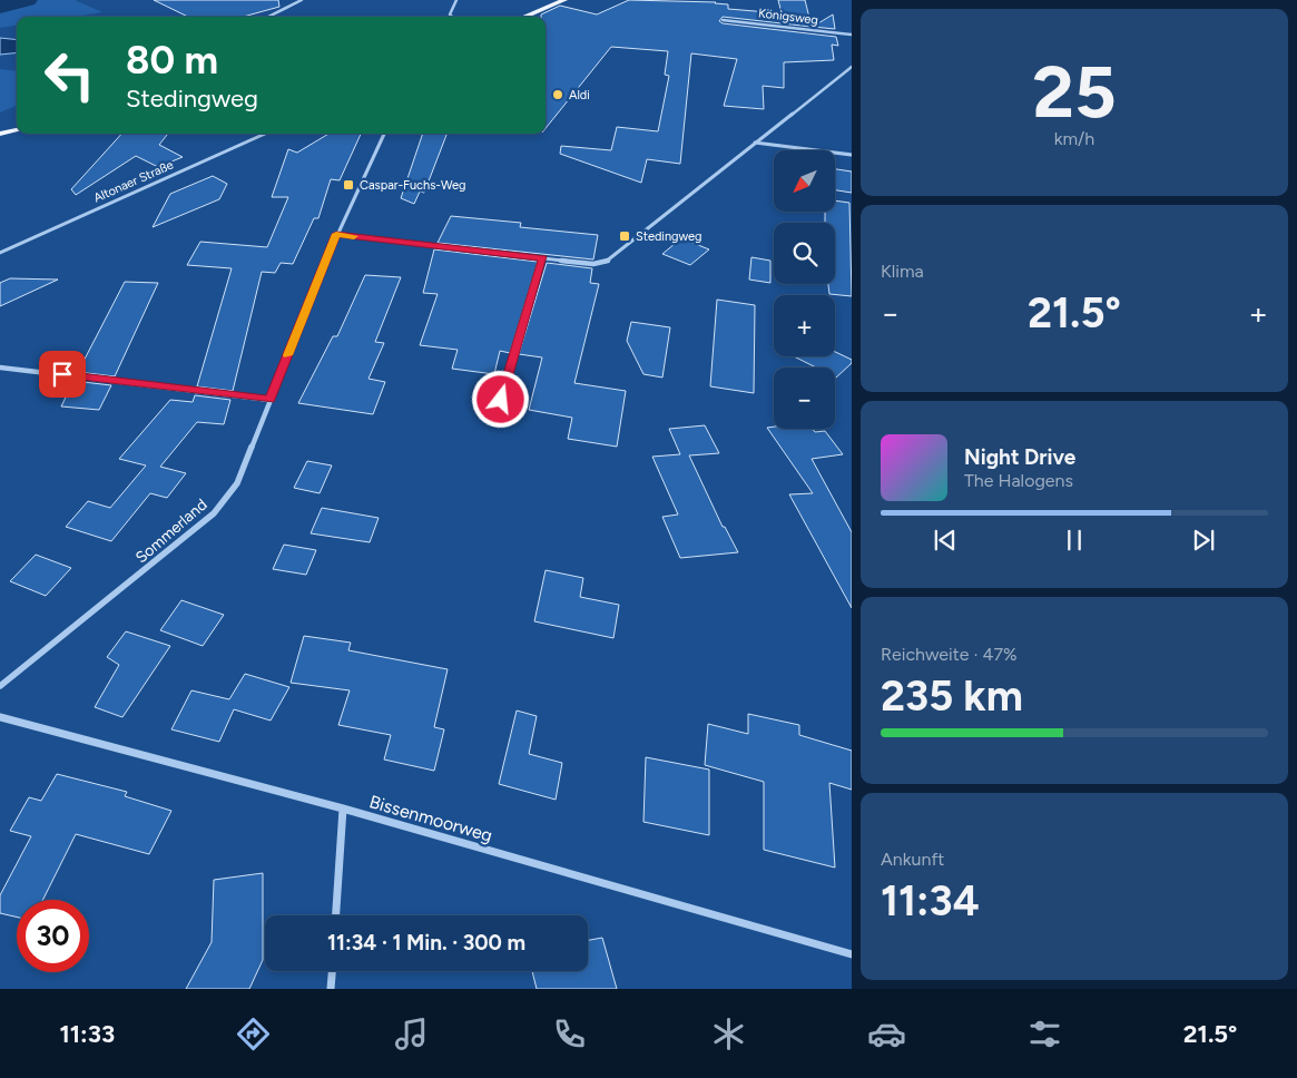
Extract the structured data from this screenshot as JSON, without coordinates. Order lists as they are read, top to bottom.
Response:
{
  "streets": {
    "street": [
      "Königsweg",
      "Altonaer Straße",
      "Sommerland",
      "Bissenmoorweg"
    ]
  },
  "places": {
    "other": ["Aldi"],
    "transit": ["Caspar-Fuchs-Weg", "Stedingweg"]
  },
  "north": "bottom left",
  "page": {
    "tile": [
      ["25", "km/h"],
      "Klima",
      ["Reichweite · 47%", "235 km"],
      ["Ankunft", "11:34"]
    ],
    "turn": ["80 m", "Stedingweg"],
    "map_buttons": ["+", "−"],
    "heat": ["−", "21.5°", "+"],
    "song": ["Night Drive", "The Halogens"],
    "limit": "30",
    "trip": "11:34 · 1 Min. · 300 m",
    "tabs": ["11:33", "21.5°"]
  }
}
